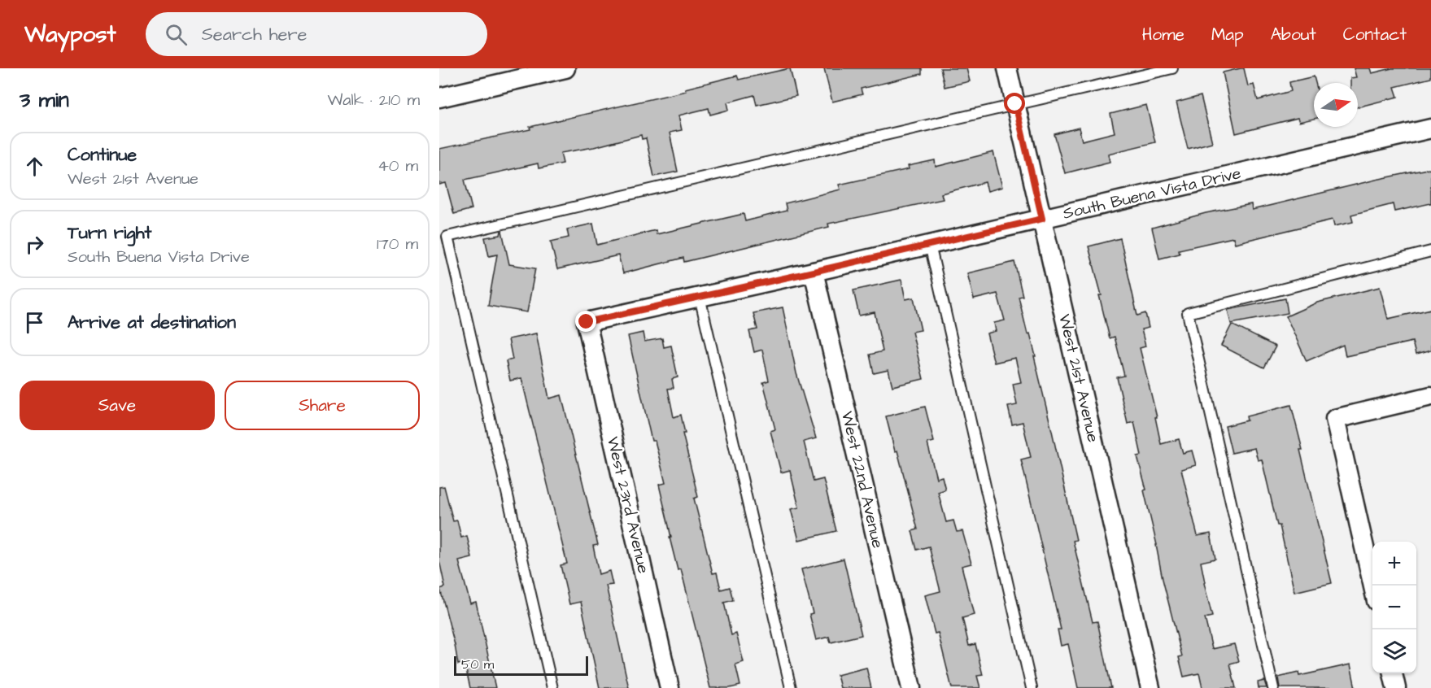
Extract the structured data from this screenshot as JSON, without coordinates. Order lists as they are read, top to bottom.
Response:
{
  "streets": {
    "street": [
      "South Buena Vista Drive",
      "West 21st Avenue",
      "West 22nd Avenue",
      "West 23rd Avenue"
    ]
  },
  "crossings": [
    ["South Buena Vista Drive", "West 21st Avenue"],
    ["South Buena Vista Drive", "West 22nd Avenue"],
    ["South Buena Vista Drive", "West 23rd Avenue"]
  ],
  "scale_bar": "50 m",
  "north": "right",
  "page": {
    "header": "Waypost",
    "search": "Search here",
    "nav": [
      "Home",
      "Map",
      "About",
      "Contact"
    ],
    "heading": ["3 min", "Walk · 210 m"],
    "list": [
      ["Continue", "West 21st Avenue", "40 m"],
      ["Turn right", "South Buena Vista Drive", "170 m"],
      "Arrive at destination"
    ],
    "buttons": ["Save", "Share"],
    "map_buttons": ["+", "−"],
    "scale": "50 m"
  }
}
